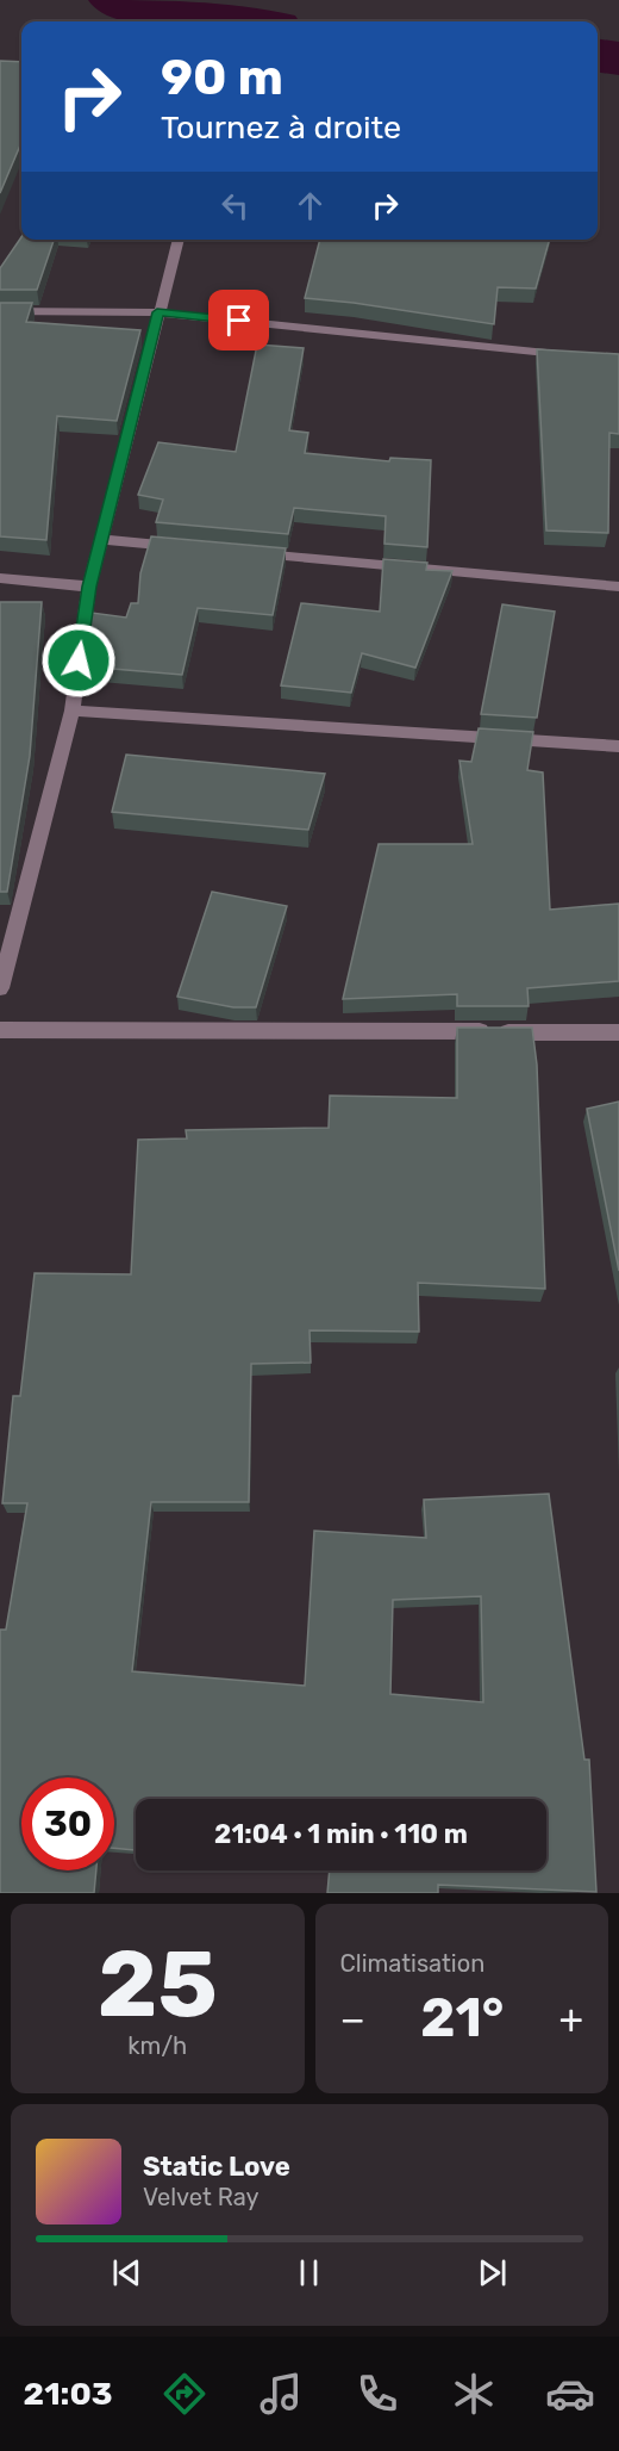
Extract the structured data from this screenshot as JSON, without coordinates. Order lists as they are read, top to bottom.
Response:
{
  "page": {
    "turn": ["90 m", "Tournez à droite"],
    "limit": "30",
    "trip": "21:04 · 1 min · 110 m",
    "tile": [
      ["25", "km/h"],
      "Climatisation"
    ],
    "heat": ["−", "21°", "+"],
    "song": ["Static Love", "Velvet Ray"],
    "tabs": "21:03"
  }
}
